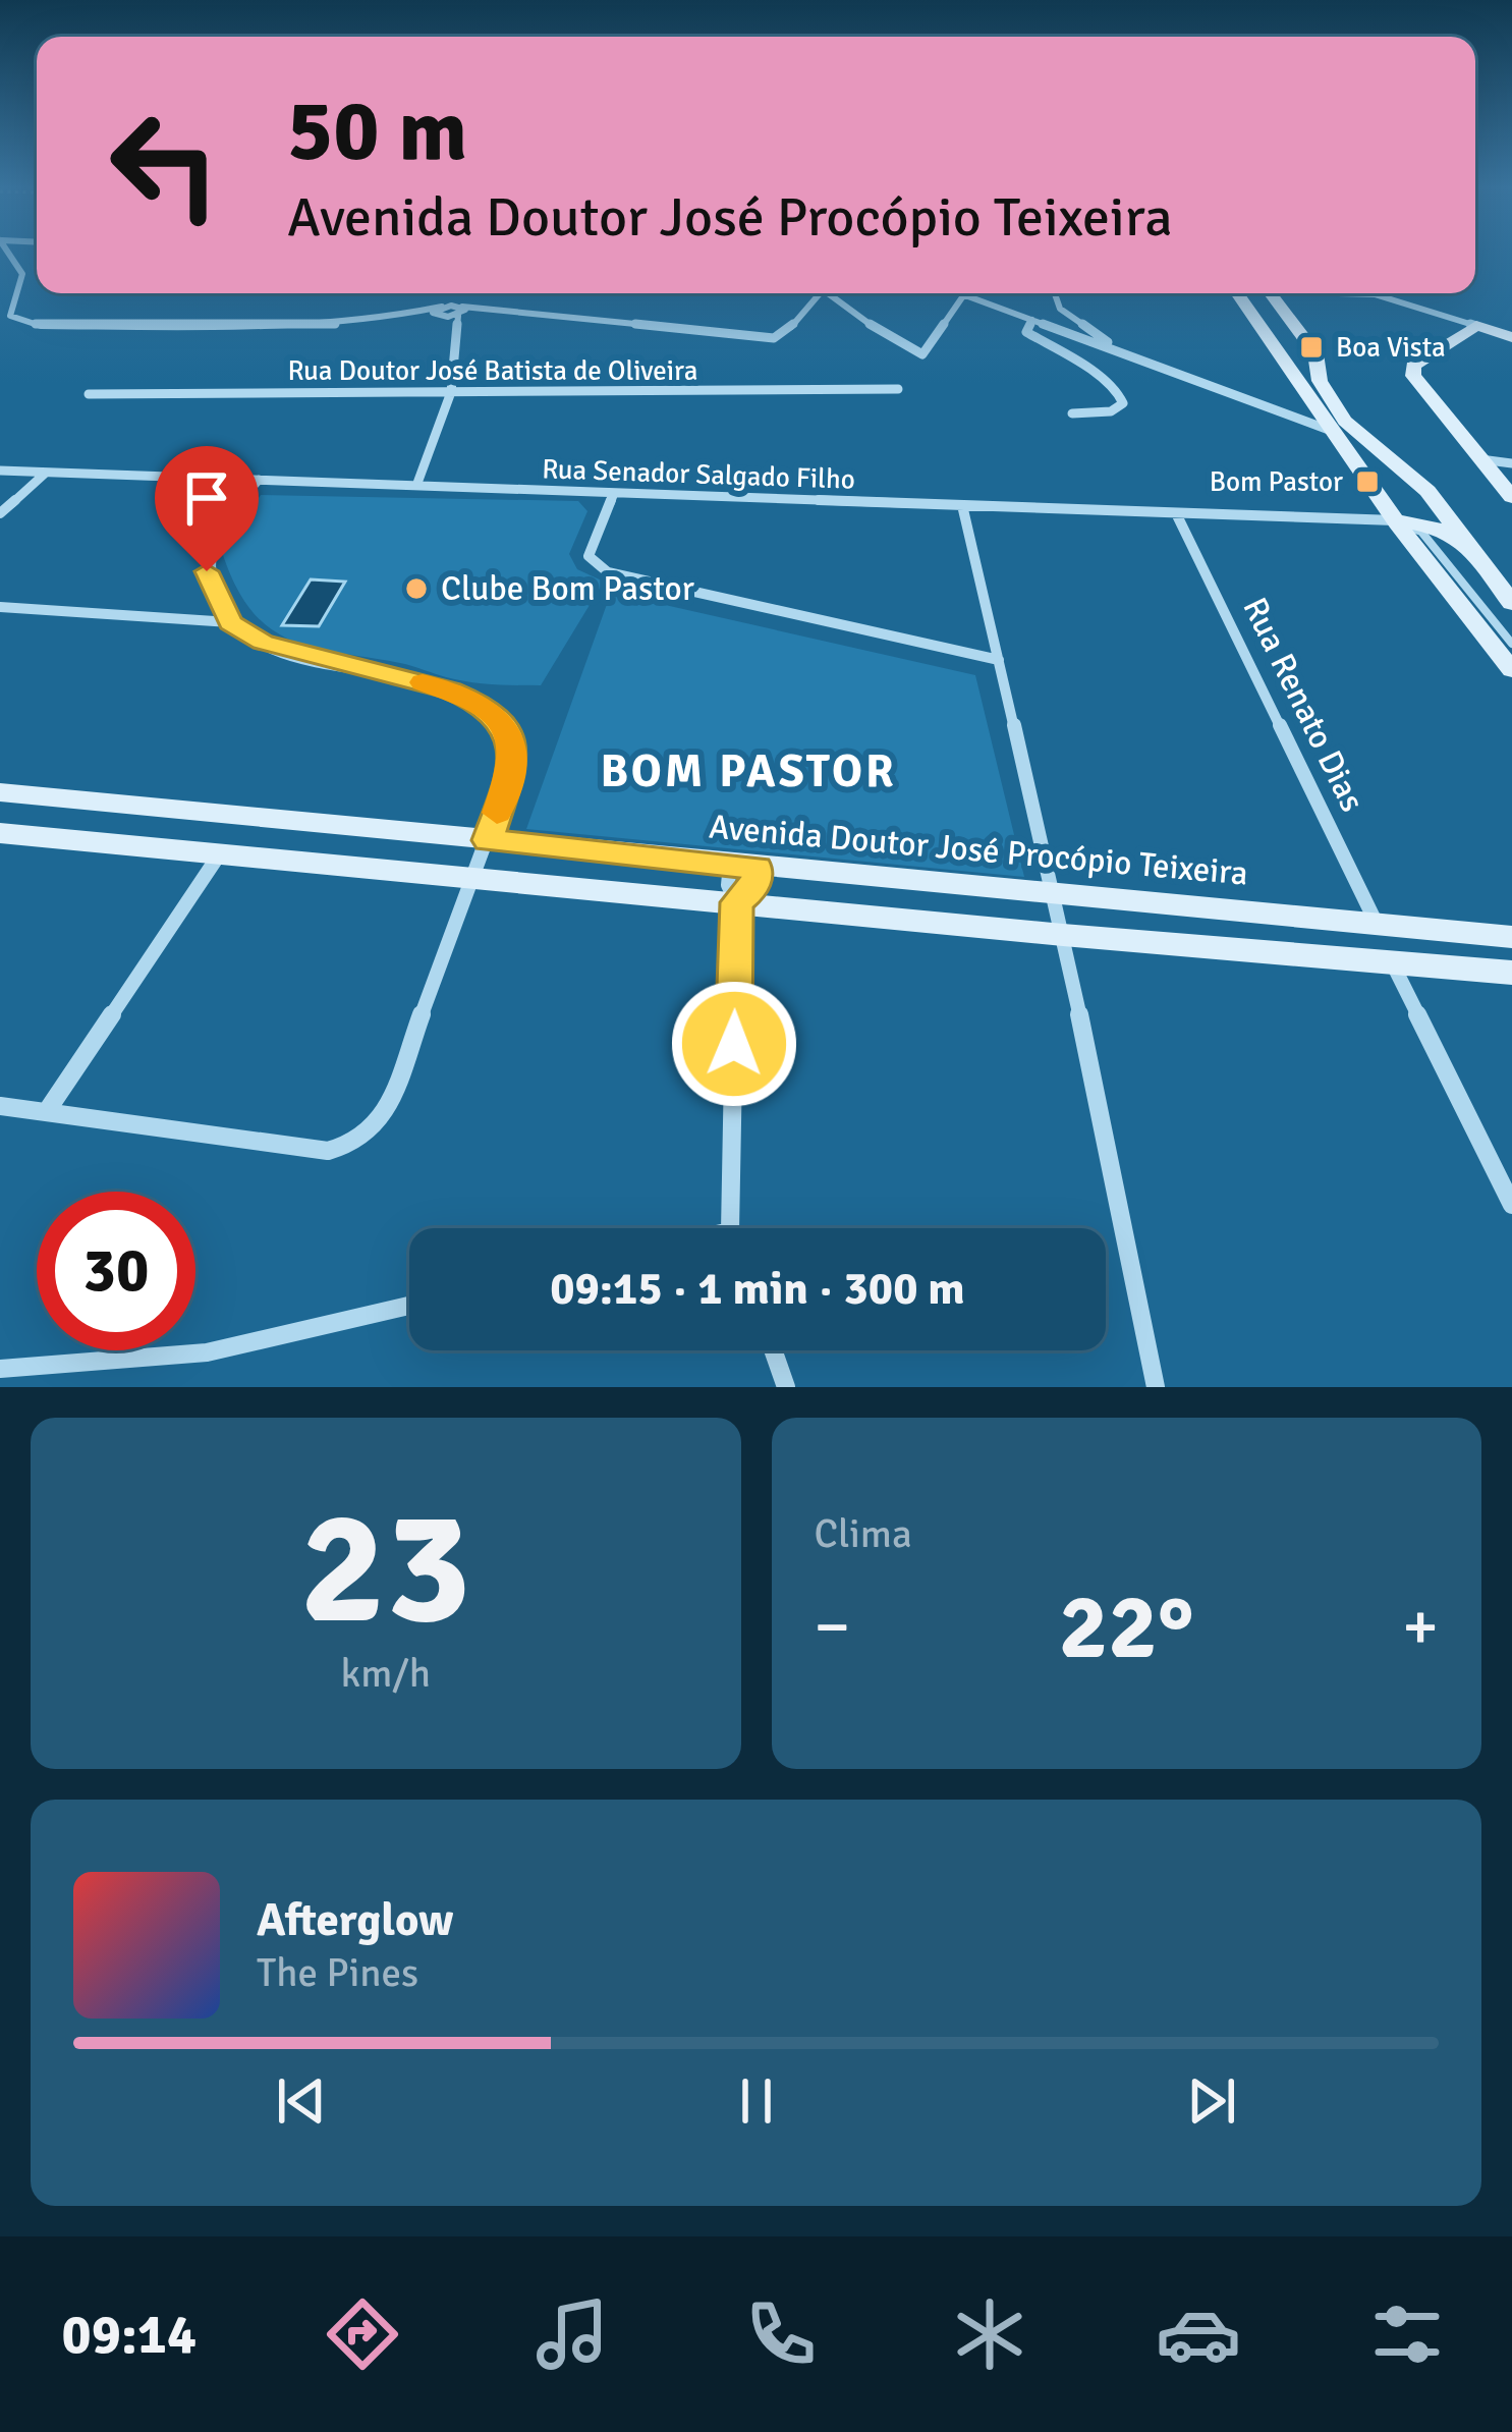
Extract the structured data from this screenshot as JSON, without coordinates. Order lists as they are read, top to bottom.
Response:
{
  "streets": {
    "main road": ["Avenida Doutor José Procópio Teixeira"],
    "street": ["Rua Doutor José Batista de Oliveira", "Rua Senador Salgado Filho", "Rua Renato Dias"]
  },
  "crossings": [
    ["Rua Senador Salgado Filho", "Rua Renato Dias"],
    ["Rua Renato Dias", "Avenida Doutor José Procópio Teixeira"]
  ],
  "districts": ["BOM PASTOR"],
  "places": {
    "transit": ["Boa Vista", "Bom Pastor"],
    "other": ["Clube Bom Pastor"]
  },
  "page": {
    "turn": ["50 m", "Avenida Doutor José Procópio Teixeira"],
    "limit": "30",
    "trip": "09:15 · 1 min · 300 m",
    "tile": [
      ["23", "km/h"],
      "Clima"
    ],
    "heat": ["−", "22°", "+"],
    "song": ["Afterglow", "The Pines"],
    "tabs": "09:14"
  }
}
